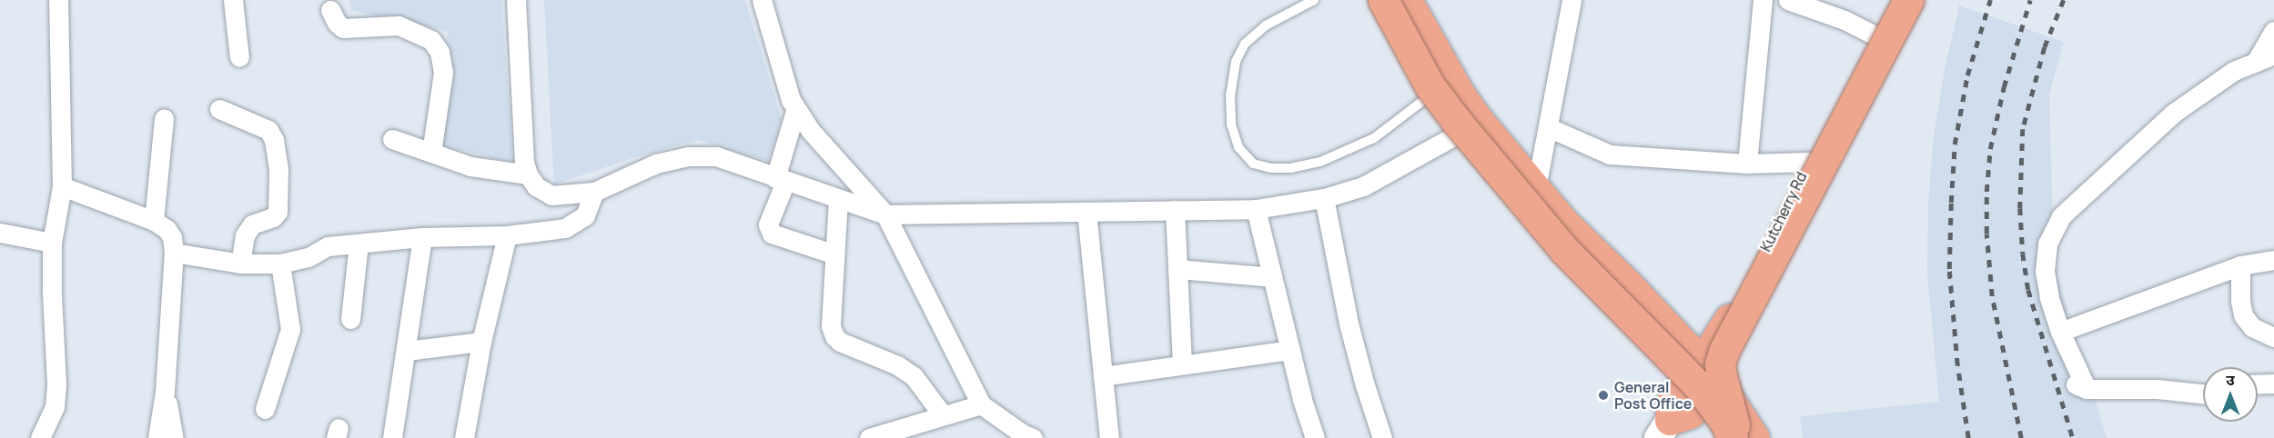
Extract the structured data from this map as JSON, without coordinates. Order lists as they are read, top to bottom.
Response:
{
  "streets": {
    "highway": ["Kutcherry Rd"]
  },
  "places": ["General Post Office"],
  "north": "top"
}
